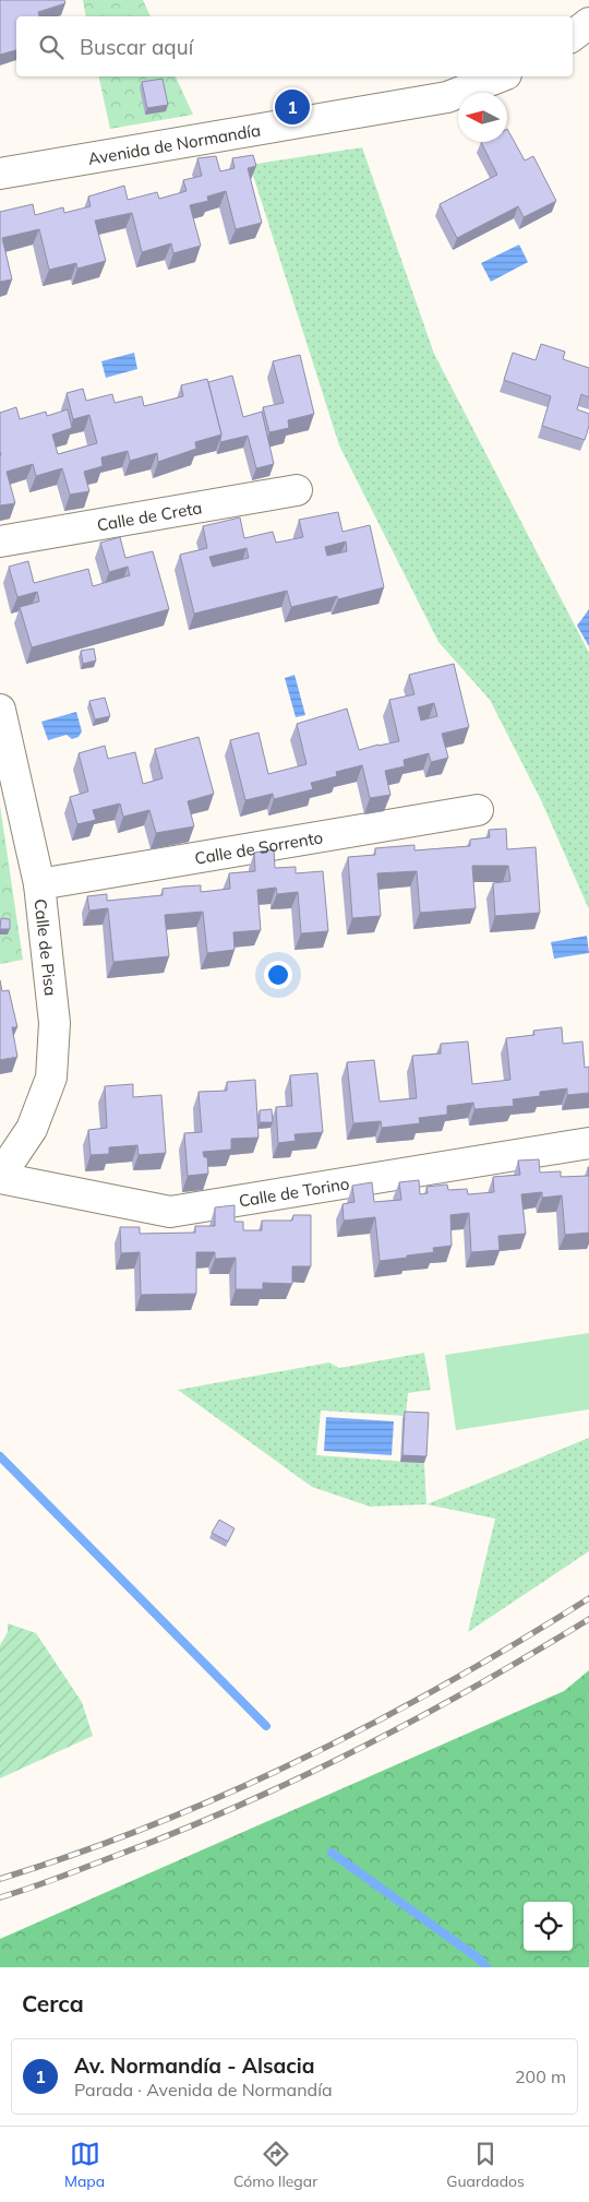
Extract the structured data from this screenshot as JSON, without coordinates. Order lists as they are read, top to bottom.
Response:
{
  "streets": {
    "street": [
      "Avenida de Normandía",
      "Calle de Creta",
      "Calle de Sorrento",
      "Calle de Pisa",
      "Calle de Torino"
    ]
  },
  "crossings": [
    ["Calle de Sorrento", "Calle de Pisa"],
    ["Calle de Pisa", "Calle de Torino"]
  ],
  "north": "left",
  "page": {
    "search": "Buscar aquí",
    "pins": "1",
    "heading": "Cerca",
    "list": [
      {
        "mark": "1",
        "name": "Av. Normandía - Alsacia",
        "note": "Parada · Avenida de Normandía",
        "value": "200 m"
      }
    ],
    "nav": ["Mapa", "Cómo llegar", "Guardados"]
  }
}
